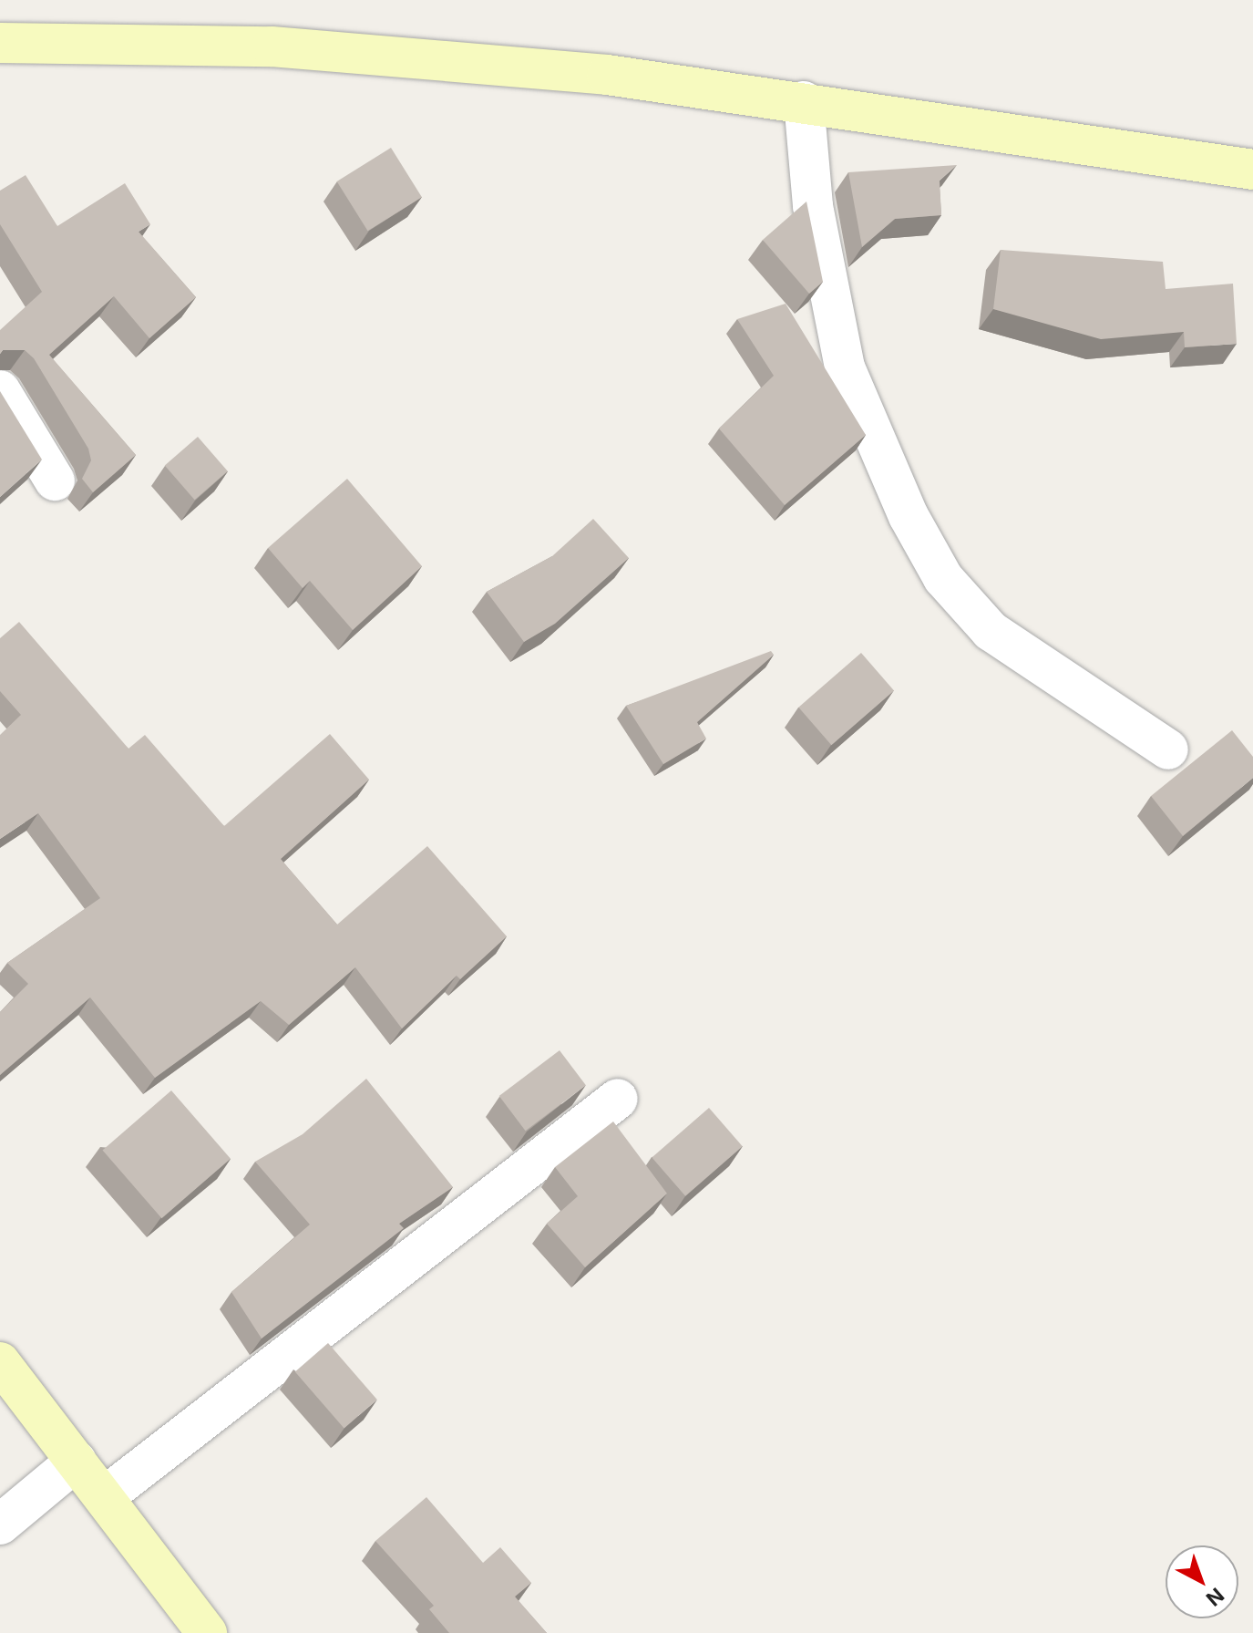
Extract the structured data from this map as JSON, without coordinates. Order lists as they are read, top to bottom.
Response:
{
  "north": "bottom right"
}
